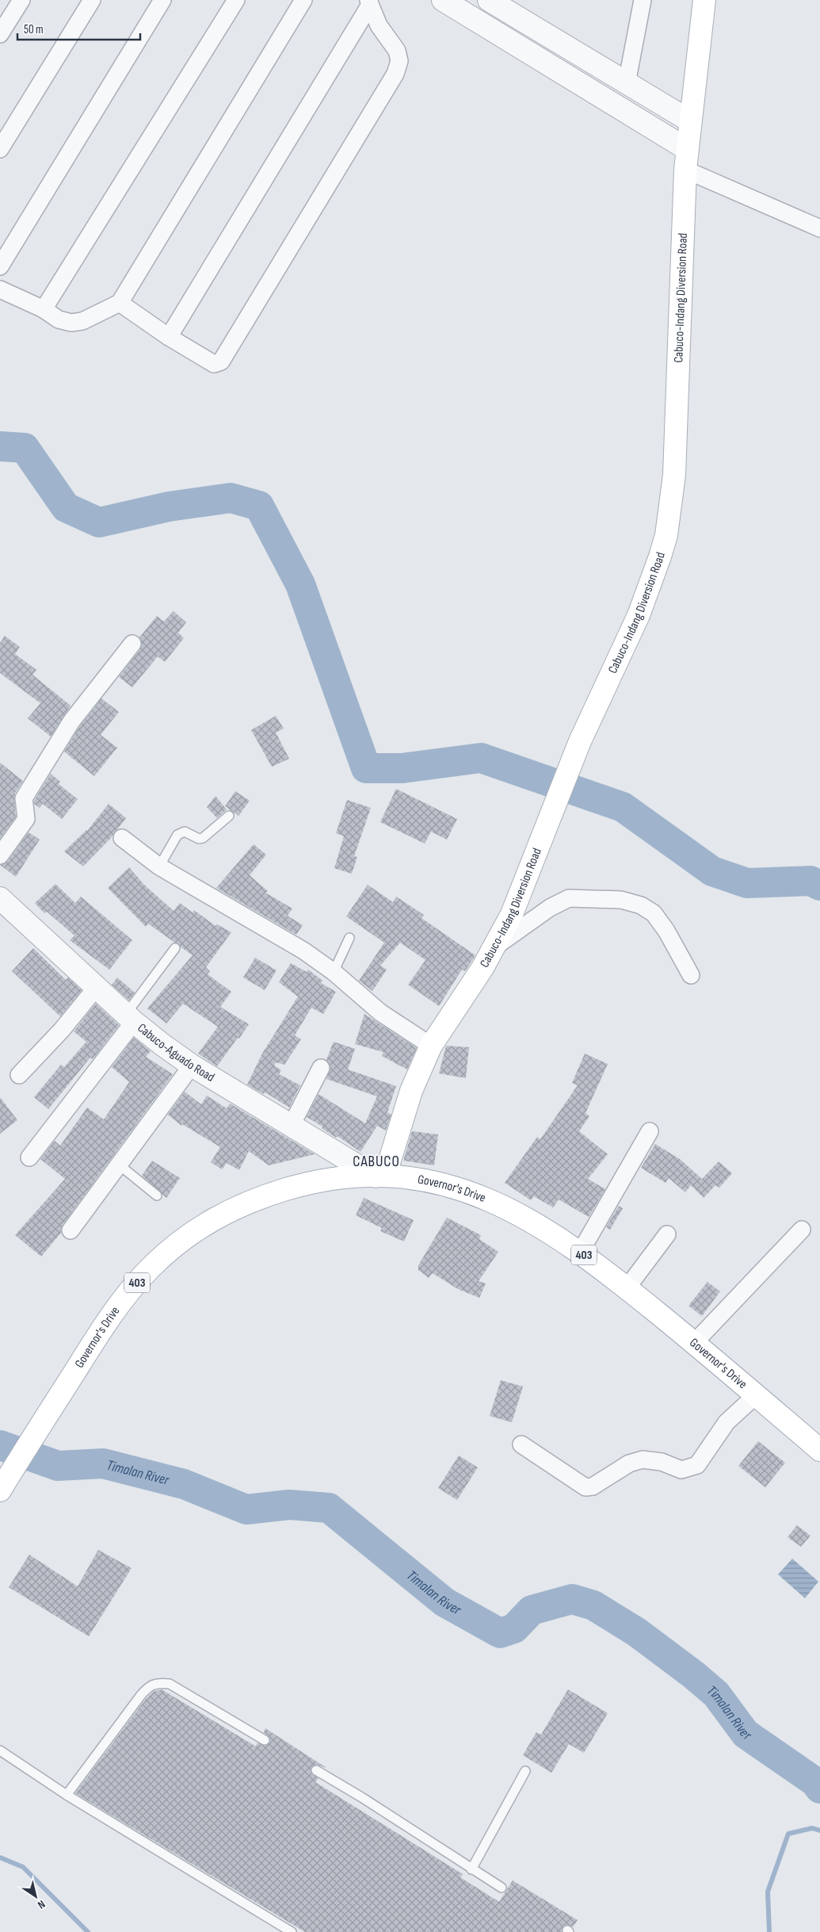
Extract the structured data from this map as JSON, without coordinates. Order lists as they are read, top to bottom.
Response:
{
  "streets": {
    "main road": ["Cabuco-Indang Diversion Road", "Governor's Drive", "403"],
    "street": ["Cabuco-Aguado Road"]
  },
  "crossings": [
    ["Cabuco-Indang Diversion Road", "Cabuco-Aguado Road"],
    ["Cabuco-Indang Diversion Road", "Governor's Drive"],
    ["Cabuco-Aguado Road", "Governor's Drive"]
  ],
  "districts": ["CABUCO"],
  "water": ["Timalan River"],
  "scale_bar": "50 m",
  "north": "bottom right"
}
